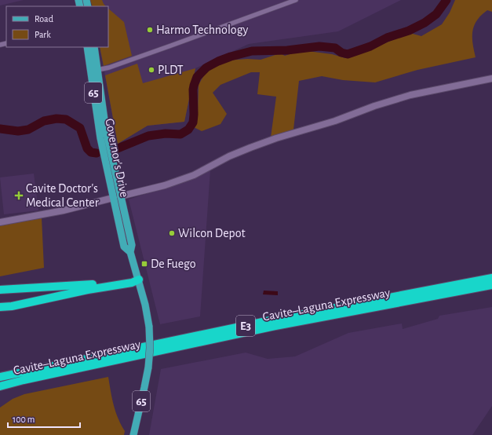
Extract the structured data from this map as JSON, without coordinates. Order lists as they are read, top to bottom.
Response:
{
  "streets": {
    "highway": ["Cavite–Laguna Expressway", "E3"],
    "main road": ["65", "Governor's Drive"]
  },
  "places": {
    "other": ["Harmo Technology", "PLDT", "Wilcon Depot"],
    "health": ["Cavite Doctor's Medical Center"],
    "transit": ["De Fuego"]
  },
  "legend": ["Road", "Park"],
  "scale_bar": "100 m"
}
